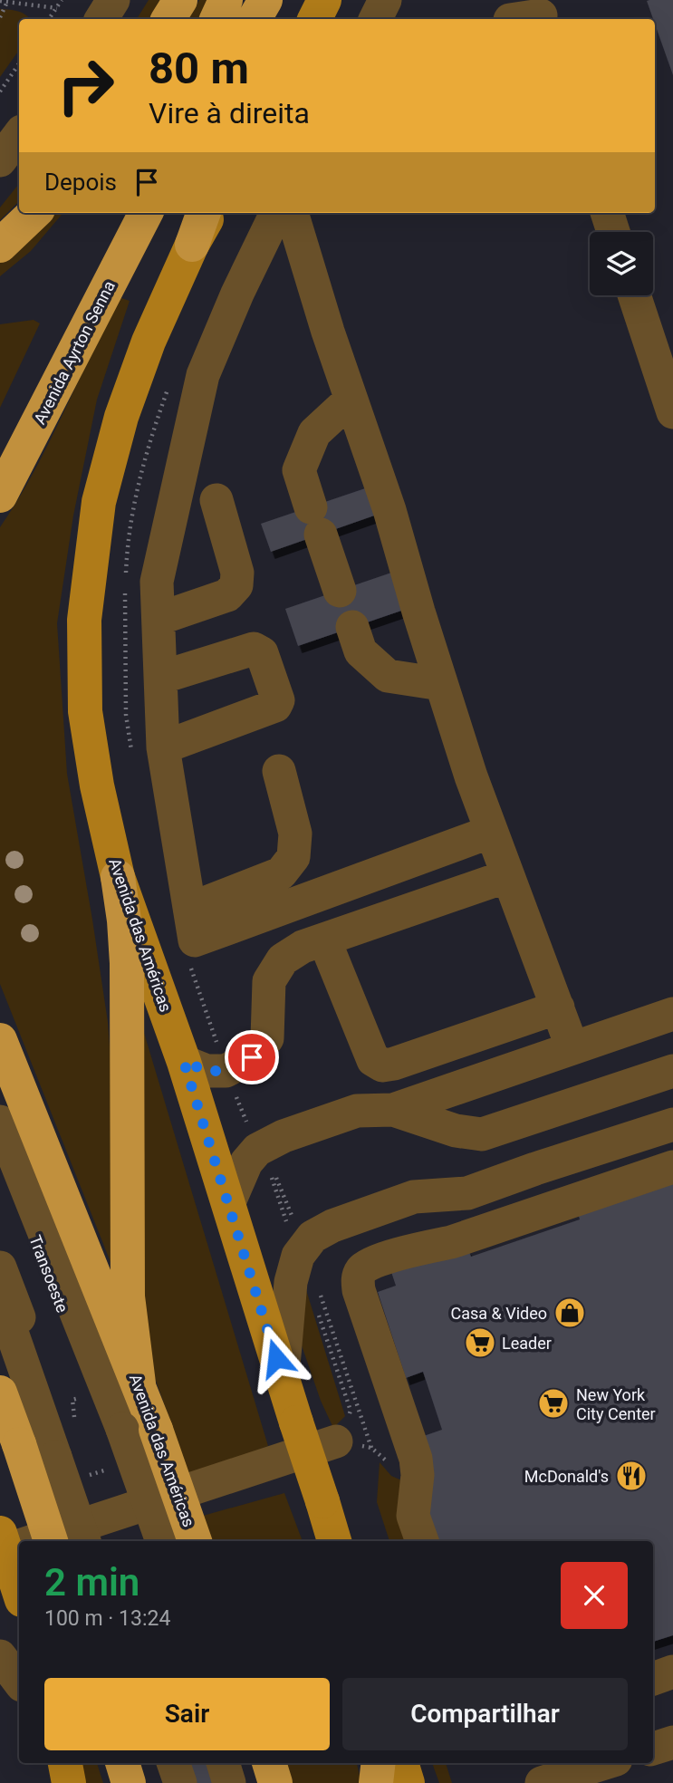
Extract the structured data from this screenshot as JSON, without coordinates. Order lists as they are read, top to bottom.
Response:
{
  "streets": {
    "highway": ["Avenida Ayrton Senna", "Avenida das Américas"],
    "street": ["Transoeste"]
  },
  "crossings": [
    ["Avenida das Américas", "Transoeste"]
  ],
  "places": {
    "shop": ["Casa & Video"],
    "supermarket": ["Leader", "New York City Center"],
    "restaurant": ["McDonald's"]
  },
  "page": {
    "turn": ["80 m", "Vire à direita"],
    "then": "Depois",
    "heading": ["2 min", "100 m · 13:24"],
    "buttons": ["Sair", "Compartilhar"]
  }
}
